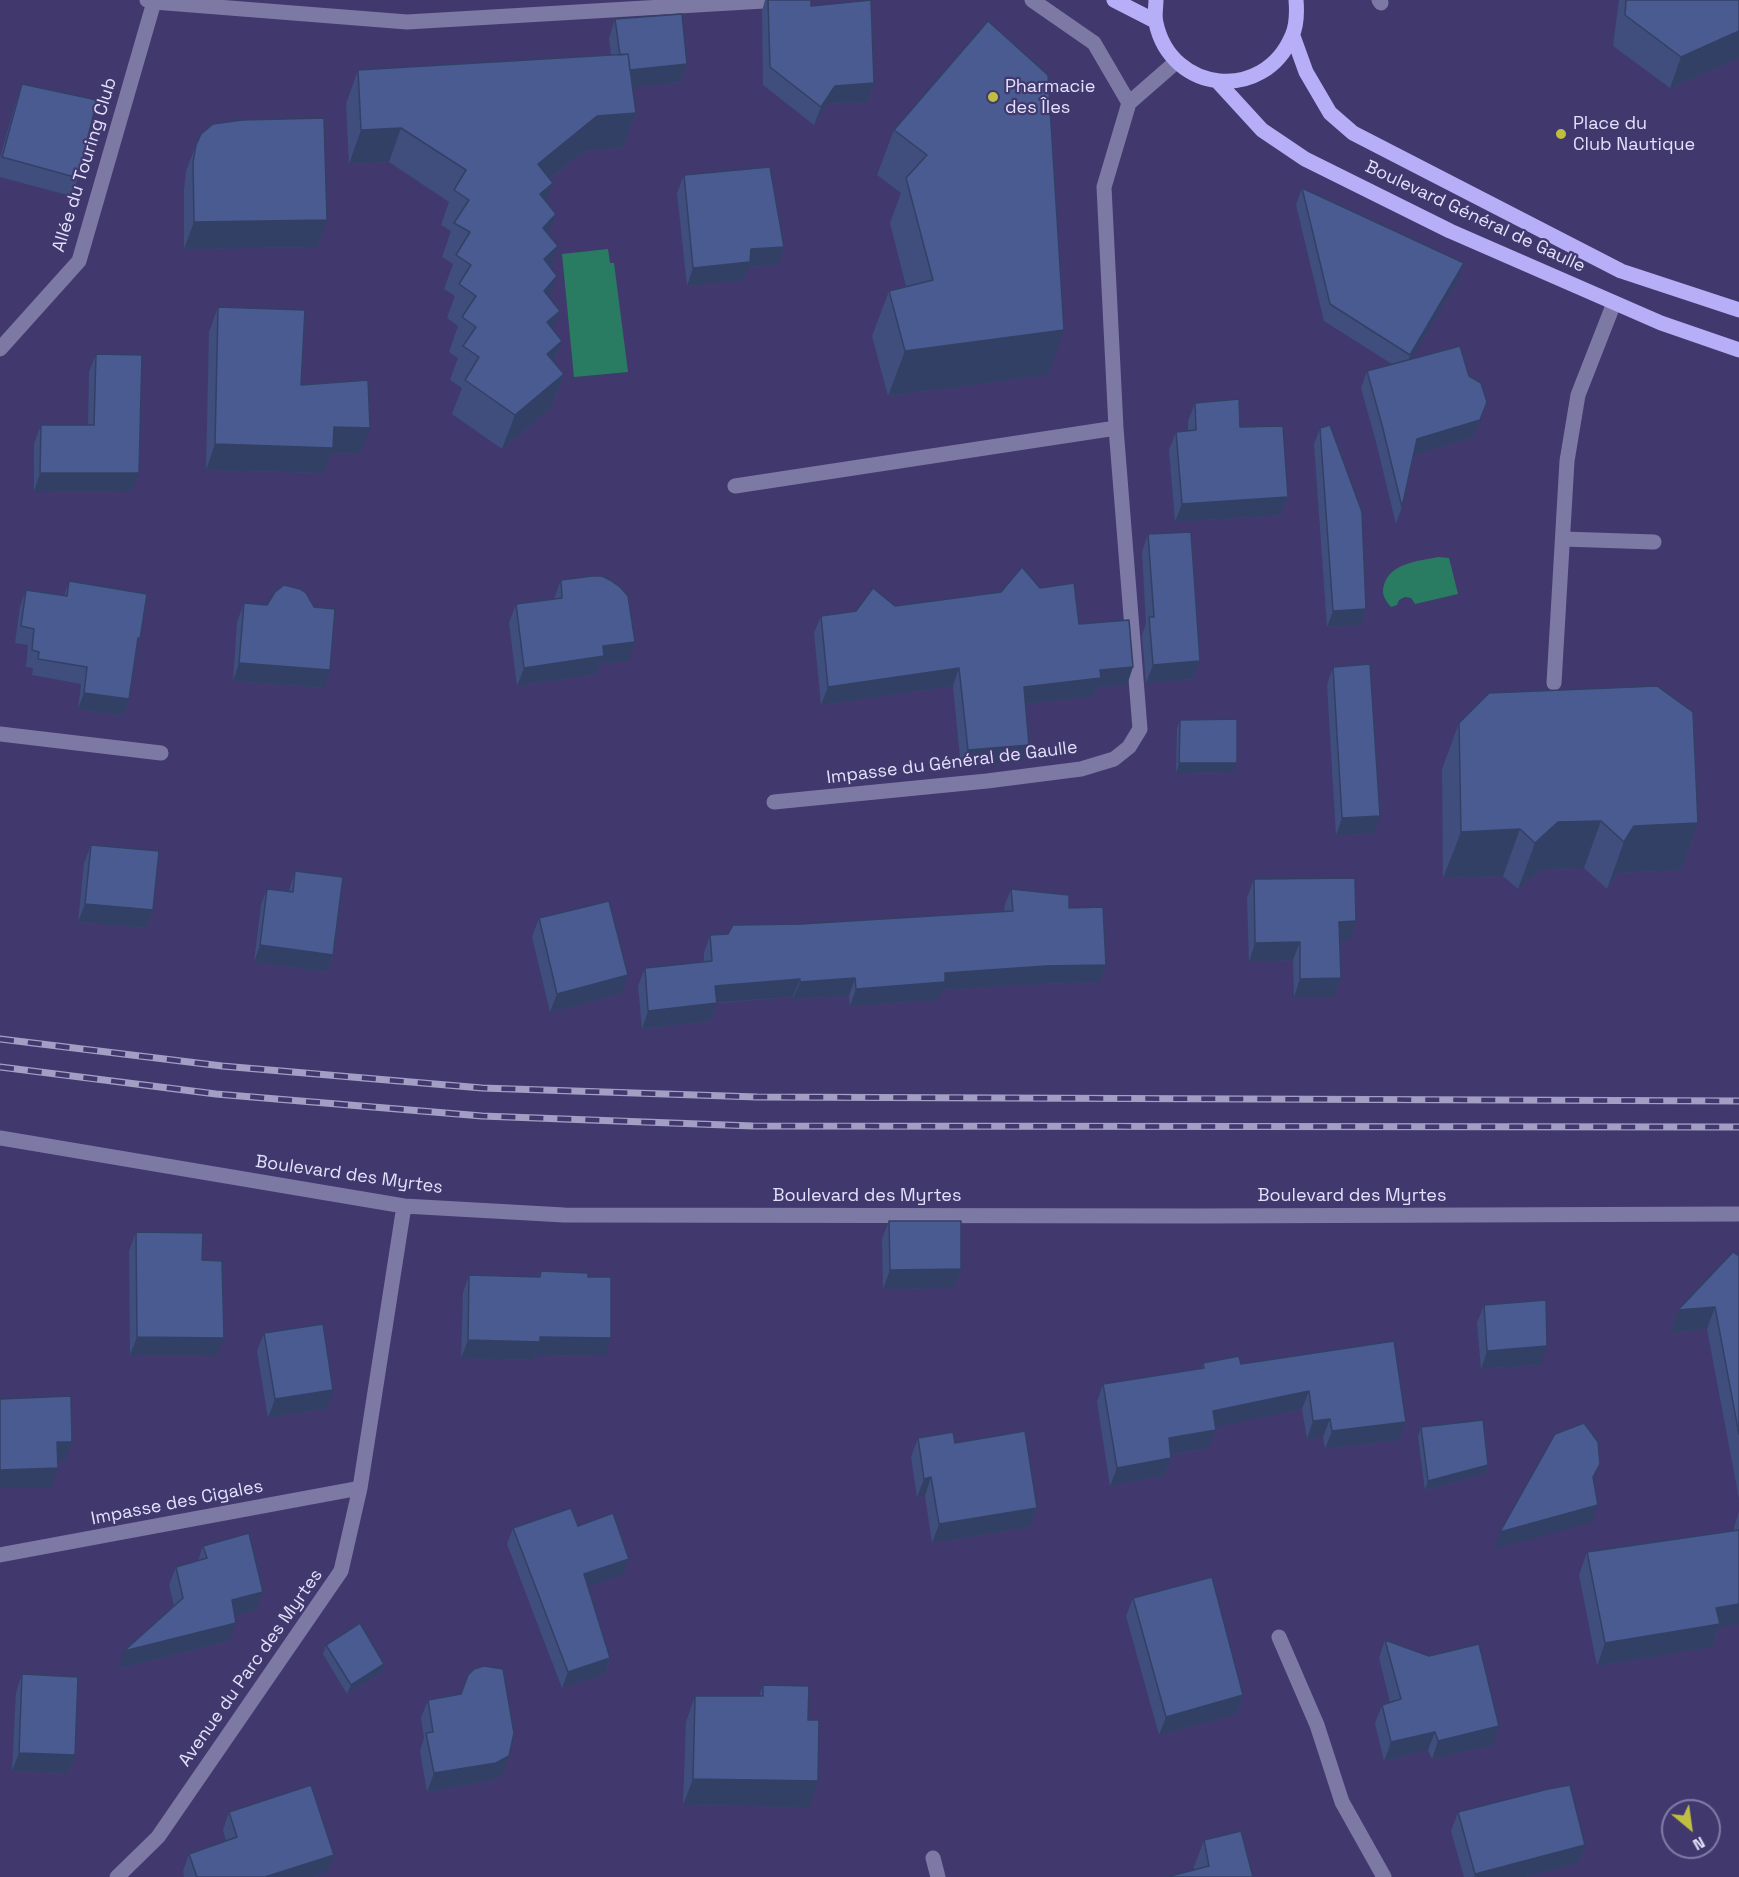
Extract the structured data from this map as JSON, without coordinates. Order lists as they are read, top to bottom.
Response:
{
  "streets": {
    "main road": ["Boulevard Général de Gaulle"],
    "street": [
      "Allée du Touring Club",
      "Impasse du Général de Gaulle",
      "Boulevard des Myrtes",
      "Impasse des Cigales",
      "Avenue du Parc des Myrtes"
    ]
  },
  "crossings": [
    ["Boulevard des Myrtes", "Avenue du Parc des Myrtes"],
    ["Impasse des Cigales", "Avenue du Parc des Myrtes"]
  ],
  "places": ["Pharmacie des Îles", "Place du Club Nautique"],
  "north": "bottom right"
}
